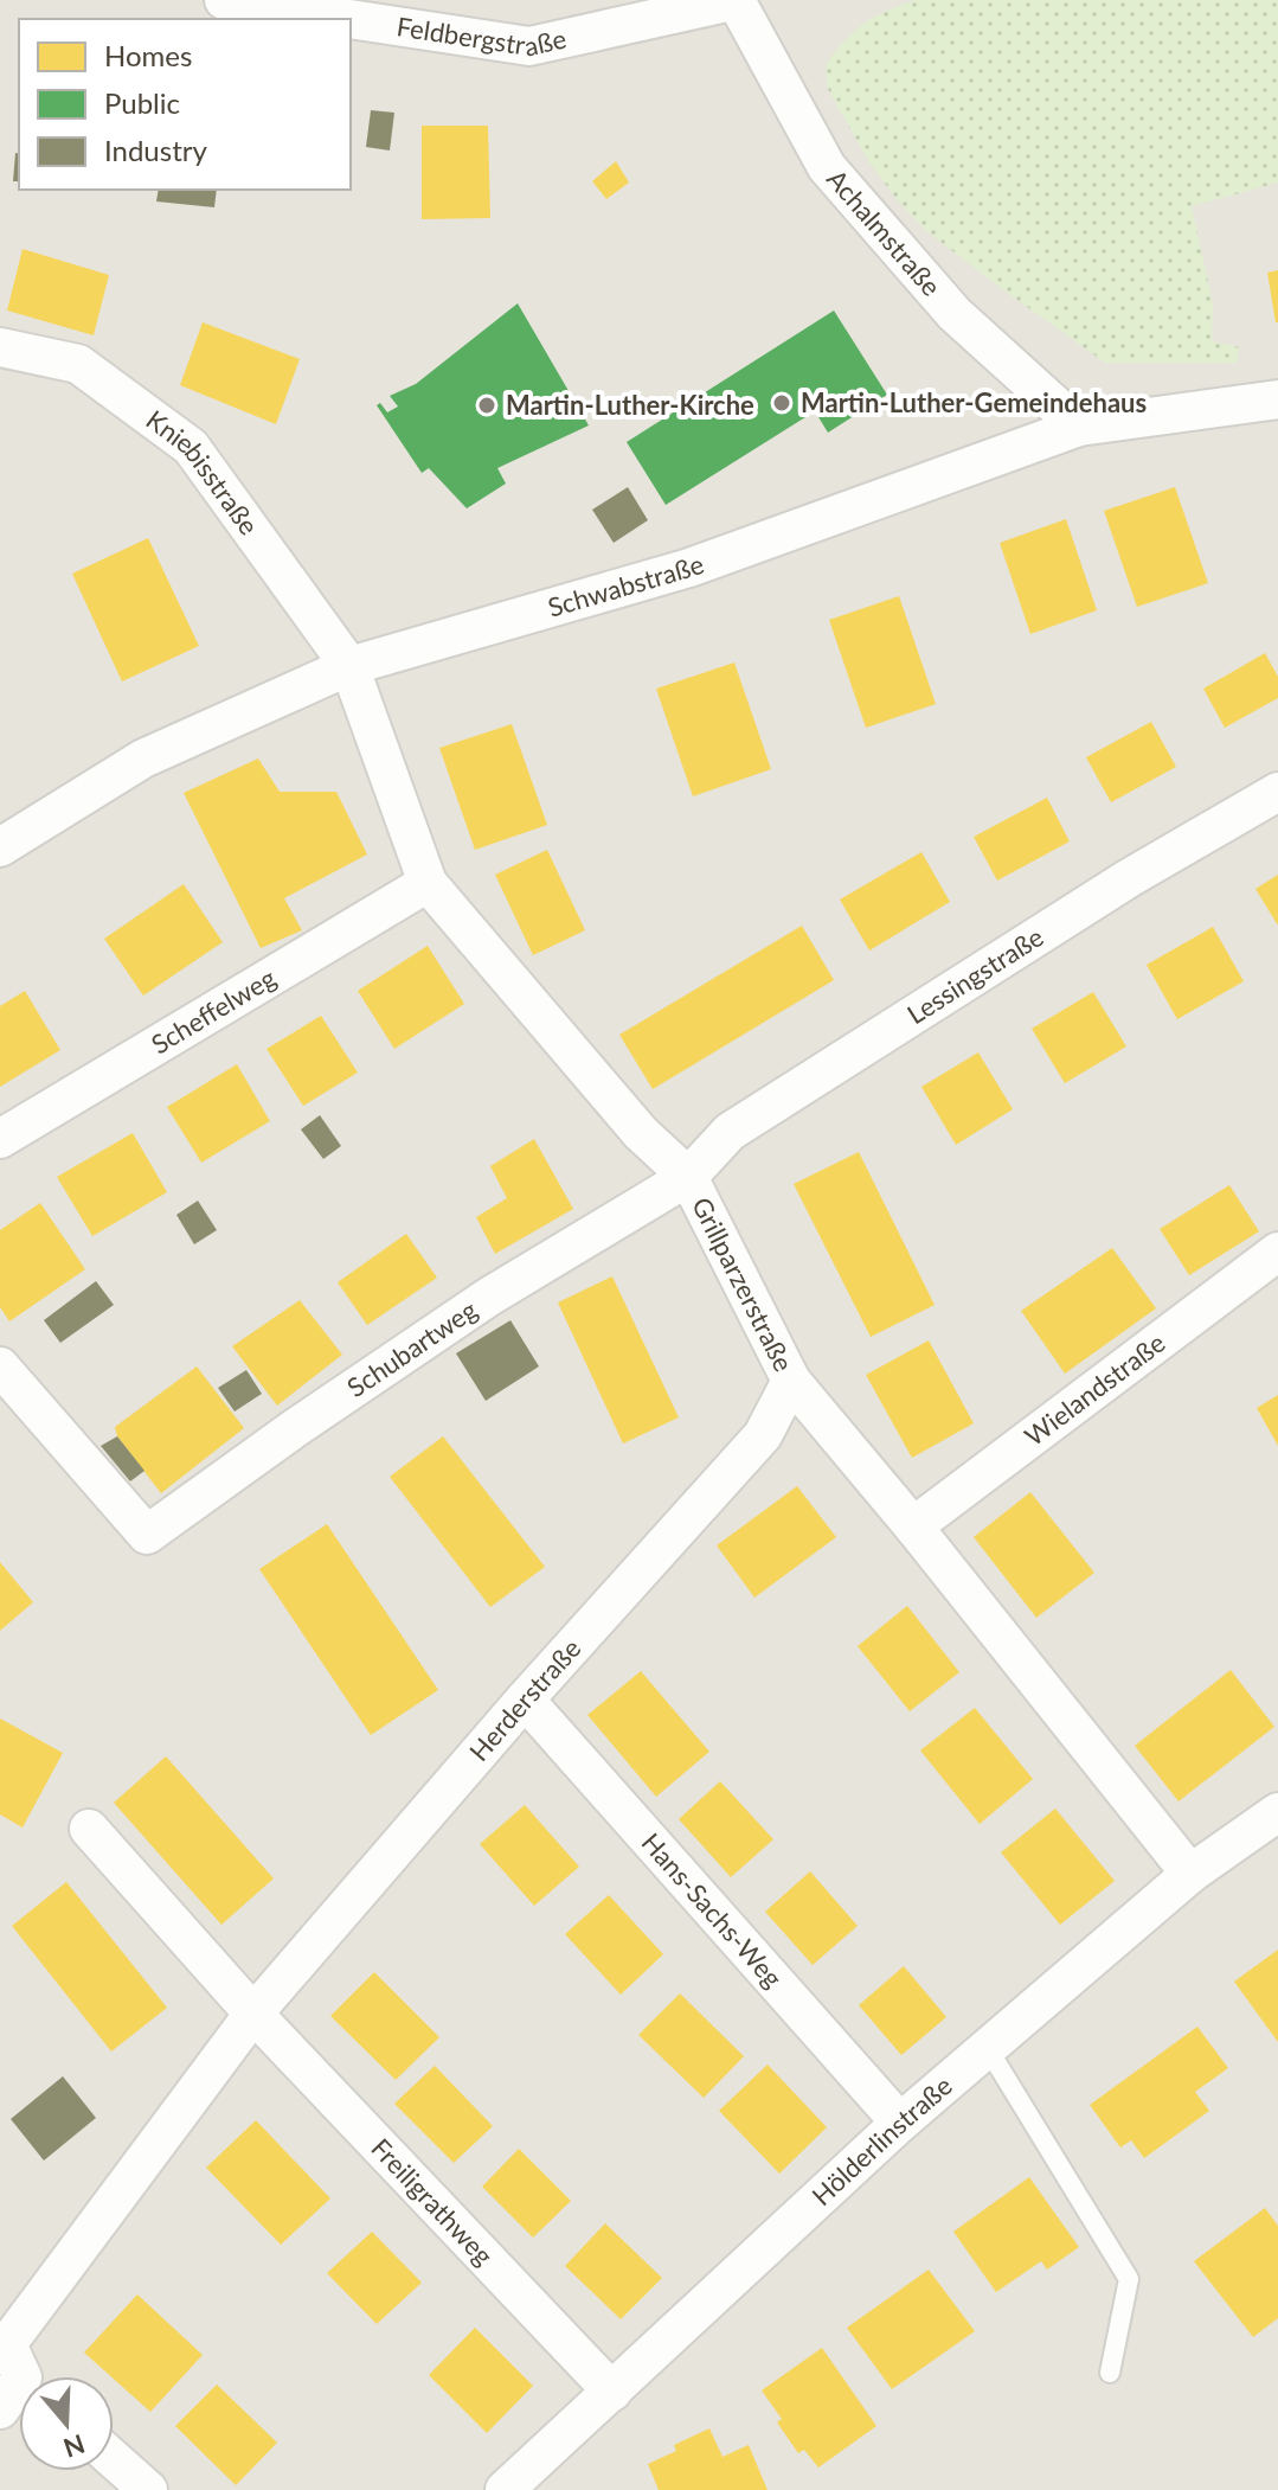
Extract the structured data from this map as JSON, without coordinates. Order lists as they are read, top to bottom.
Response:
{
  "streets": {
    "street": [
      "Feldbergstraße",
      "Achalmstraße",
      "Kniebisstraße",
      "Schwabstraße",
      "Lessingstraße",
      "Scheffelweg",
      "Grillparzerstraße",
      "Schubartweg",
      "Wielandstraße",
      "Herderstraße",
      "Hans-Sachs-Weg",
      "Hölderlinstraße",
      "Freiligrathweg"
    ]
  },
  "crossings": [
    ["Feldbergstraße", "Achalmstraße"],
    ["Achalmstraße", "Schwabstraße"],
    ["Kniebisstraße", "Schwabstraße"],
    ["Kniebisstraße", "Grillparzerstraße"],
    ["Schwabstraße", "Grillparzerstraße"],
    ["Lessingstraße", "Grillparzerstraße"],
    ["Lessingstraße", "Schubartweg"],
    ["Scheffelweg", "Grillparzerstraße"],
    ["Grillparzerstraße", "Schubartweg"],
    ["Grillparzerstraße", "Wielandstraße"],
    ["Grillparzerstraße", "Herderstraße"],
    ["Grillparzerstraße", "Hölderlinstraße"],
    ["Herderstraße", "Hans-Sachs-Weg"],
    ["Herderstraße", "Freiligrathweg"],
    ["Hans-Sachs-Weg", "Hölderlinstraße"],
    ["Hölderlinstraße", "Freiligrathweg"]
  ],
  "places": ["Martin-Luther-Gemeindehaus", "Martin-Luther-Kirche"],
  "legend": ["Homes", "Public", "Industry"],
  "north": "bottom"
}
